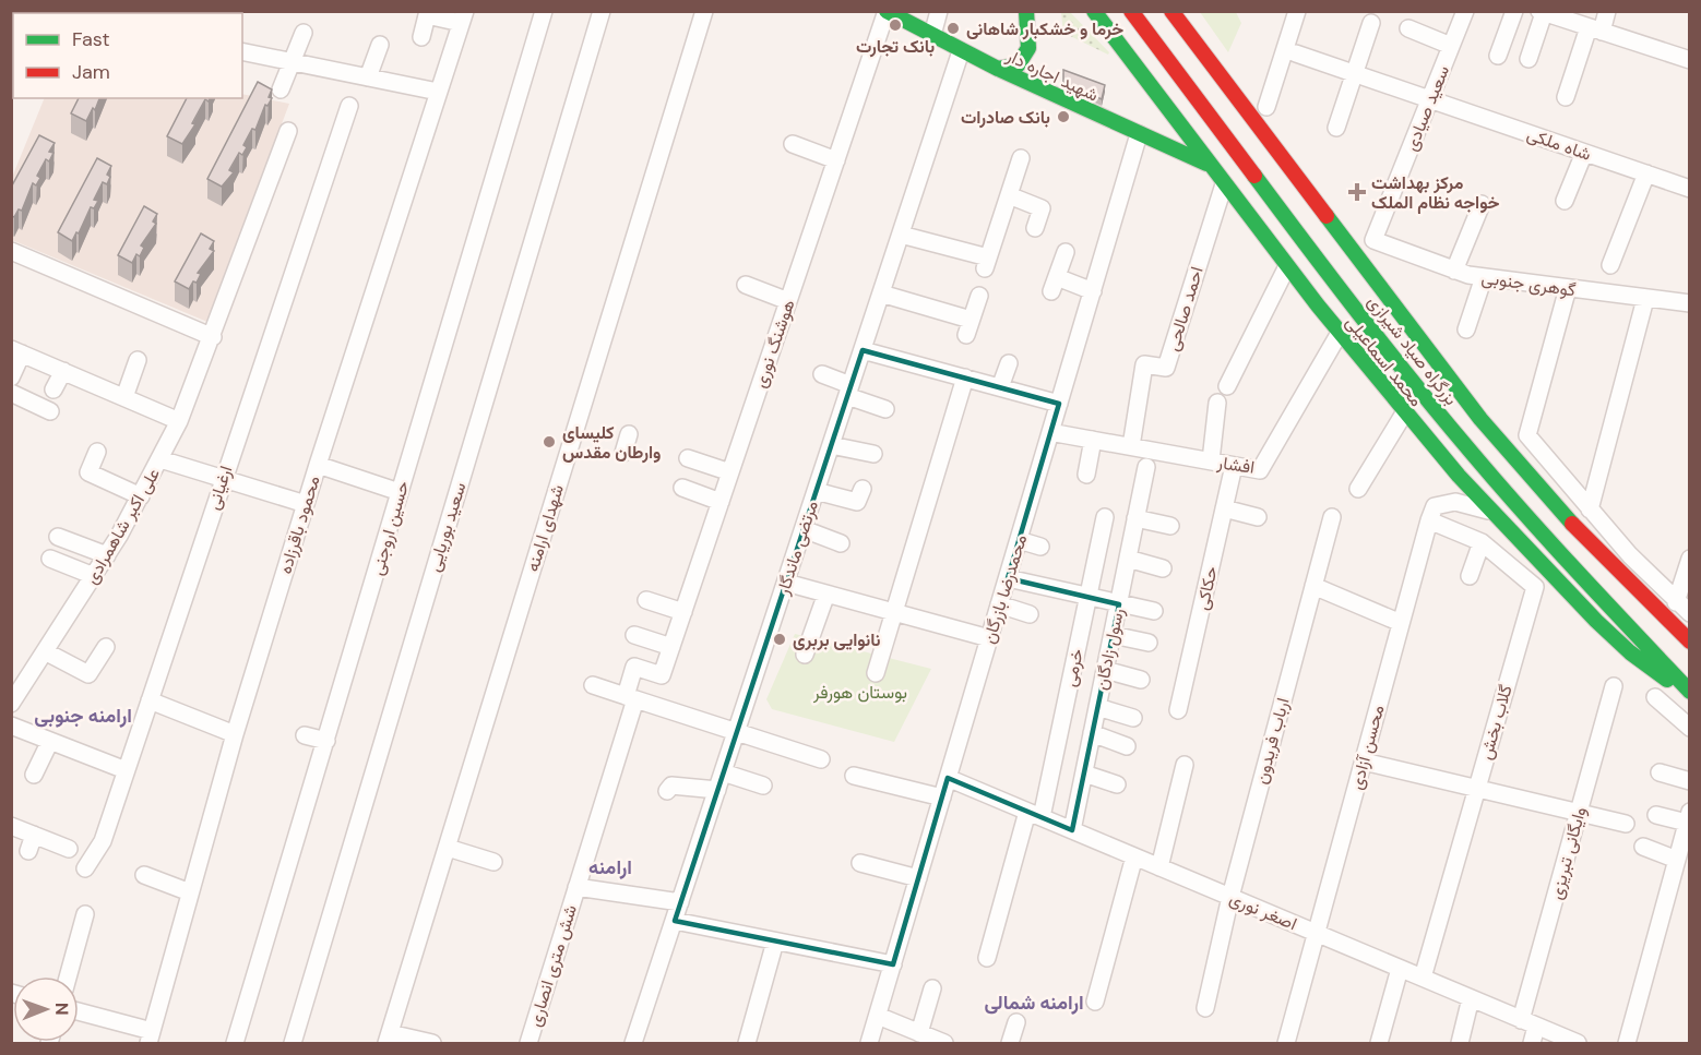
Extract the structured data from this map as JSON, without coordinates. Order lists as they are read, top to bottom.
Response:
{
  "streets": {
    "main road": ["شهید اجاره دار", "بزرگراه صیاد شیرازی", "محمد اسماعیلی"],
    "street": [
      "سعید صیادی",
      "شاه ملکی",
      "گوهری جنوبی",
      "احمد صالحی",
      "هوشنگ نوری",
      "افشار",
      "ارغیانی",
      "محمود باقرزاده",
      "علی اکبر شاهمرادی",
      "سعید بوریایی",
      "حسین اروجنی",
      "شهدای ارامنه",
      "مرتضی ماندگار",
      "حکاکی",
      "محمدرضا بازرگان",
      "رسول زادگان",
      "خرمی",
      "گلاب بخش",
      "ارباب فریدون",
      "محسن آزادی",
      "وایگانی تبریزی",
      "اصغر نوری",
      "شش متری انصاری"
    ]
  },
  "crossings": [
    ["شهید اجاره دار", "هوشنگ نوری"],
    ["شهید اجاره دار", "محمد اسماعیلی"],
    ["شهید اجاره دار", "مرتضی ماندگار"],
    ["شهید اجاره دار", "محمدرضا بازرگان"],
    ["سعید صیادی", "شاه ملکی"],
    ["سعید صیادی", "گوهری جنوبی"],
    ["احمد صالحی", "محمد اسماعیلی"],
    ["احمد صالحی", "افشار"],
    ["هوشنگ نوری", "شش متری انصاری"],
    ["بزرگراه صیاد شیرازی", "محمد اسماعیلی"],
    ["محمد اسماعیلی", "افشار"],
    ["افشار", "حکاکی"],
    ["محمدرضا بازرگان", "اصغر نوری"],
    ["رسول زادگان", "اصغر نوری"],
    ["خرمی", "اصغر نوری"],
    ["گلاب بخش", "محسن آزادی"],
    ["گلاب بخش", "اصغر نوری"],
    ["ارباب فریدون", "اصغر نوری"],
    ["محسن آزادی", "اصغر نوری"],
    ["وایگانی تبریزی", "اصغر نوری"]
  ],
  "districts": ["ارامنه جنوبی", "ارامنه", "ارامنه شمالی"],
  "parks": ["بوستان هورفر"],
  "places": {
    "other": [
      "بانک تجارت",
      "خرما و خشکبار شاهانی",
      "بانک صادرات",
      "کلیسای وارطان مقدس",
      "نانوایی بربری"
    ],
    "health": ["مرکز بهداشت خواجه نظام الملک"]
  },
  "legend": ["Fast", "Jam"],
  "north": "right"
}
